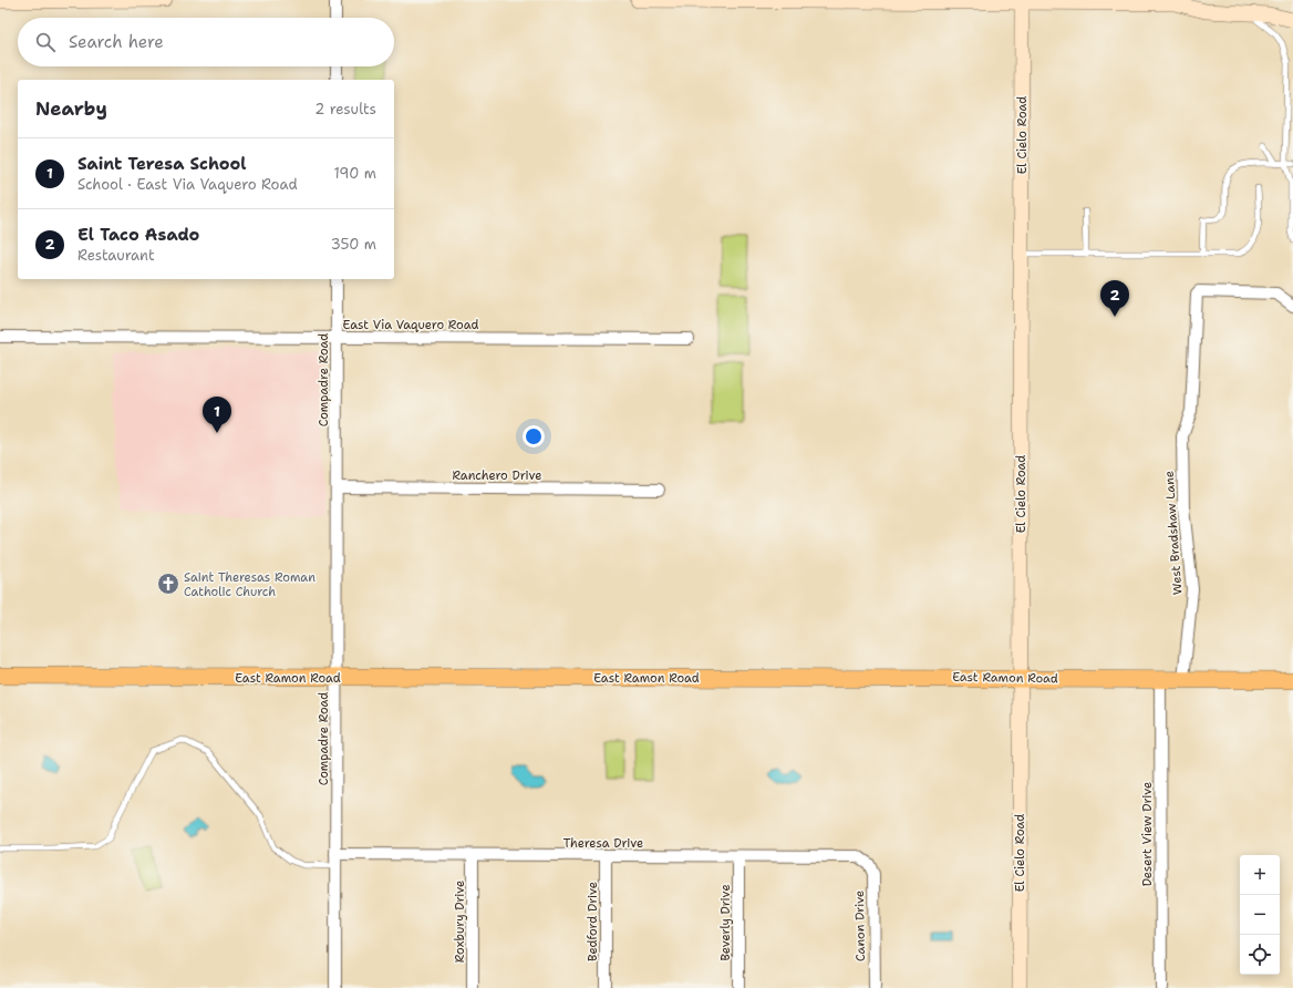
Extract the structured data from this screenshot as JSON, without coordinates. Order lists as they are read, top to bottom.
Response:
{
  "streets": {
    "main road": ["East Ramon Road"],
    "street": [
      "El Cielo Road",
      "East Via Vaquero Road",
      "Compadre Road",
      "Ranchero Drive",
      "West Bradshaw Lane",
      "Desert View Drive",
      "Theresa Drive",
      "Roxbury Drive",
      "Bedford Drive",
      "Beverly Drive",
      "Canon Drive"
    ]
  },
  "crossings": [
    ["El Cielo Road", "East Ramon Road"],
    ["East Via Vaquero Road", "Compadre Road"],
    ["Compadre Road", "Ranchero Drive"],
    ["Compadre Road", "East Ramon Road"],
    ["Compadre Road", "Theresa Drive"],
    ["West Bradshaw Lane", "East Ramon Road"],
    ["East Ramon Road", "Desert View Drive"],
    ["Theresa Drive", "Roxbury Drive"],
    ["Theresa Drive", "Bedford Drive"],
    ["Theresa Drive", "Beverly Drive"],
    ["Theresa Drive", "Canon Drive"]
  ],
  "places": {
    "church": ["Saint Theresas Roman Catholic Church"]
  },
  "page": {
    "search": "Search here",
    "heading": ["Nearby", "2 results"],
    "list": [
      {
        "mark": "1",
        "name": "Saint Teresa School",
        "note": "School · East Via Vaquero Road",
        "value": "190 m"
      },
      {
        "mark": "2",
        "name": "El Taco Asado",
        "note": "Restaurant",
        "value": "350 m"
      }
    ],
    "pins": ["2", "1"],
    "map_buttons": ["+", "−"]
  }
}
